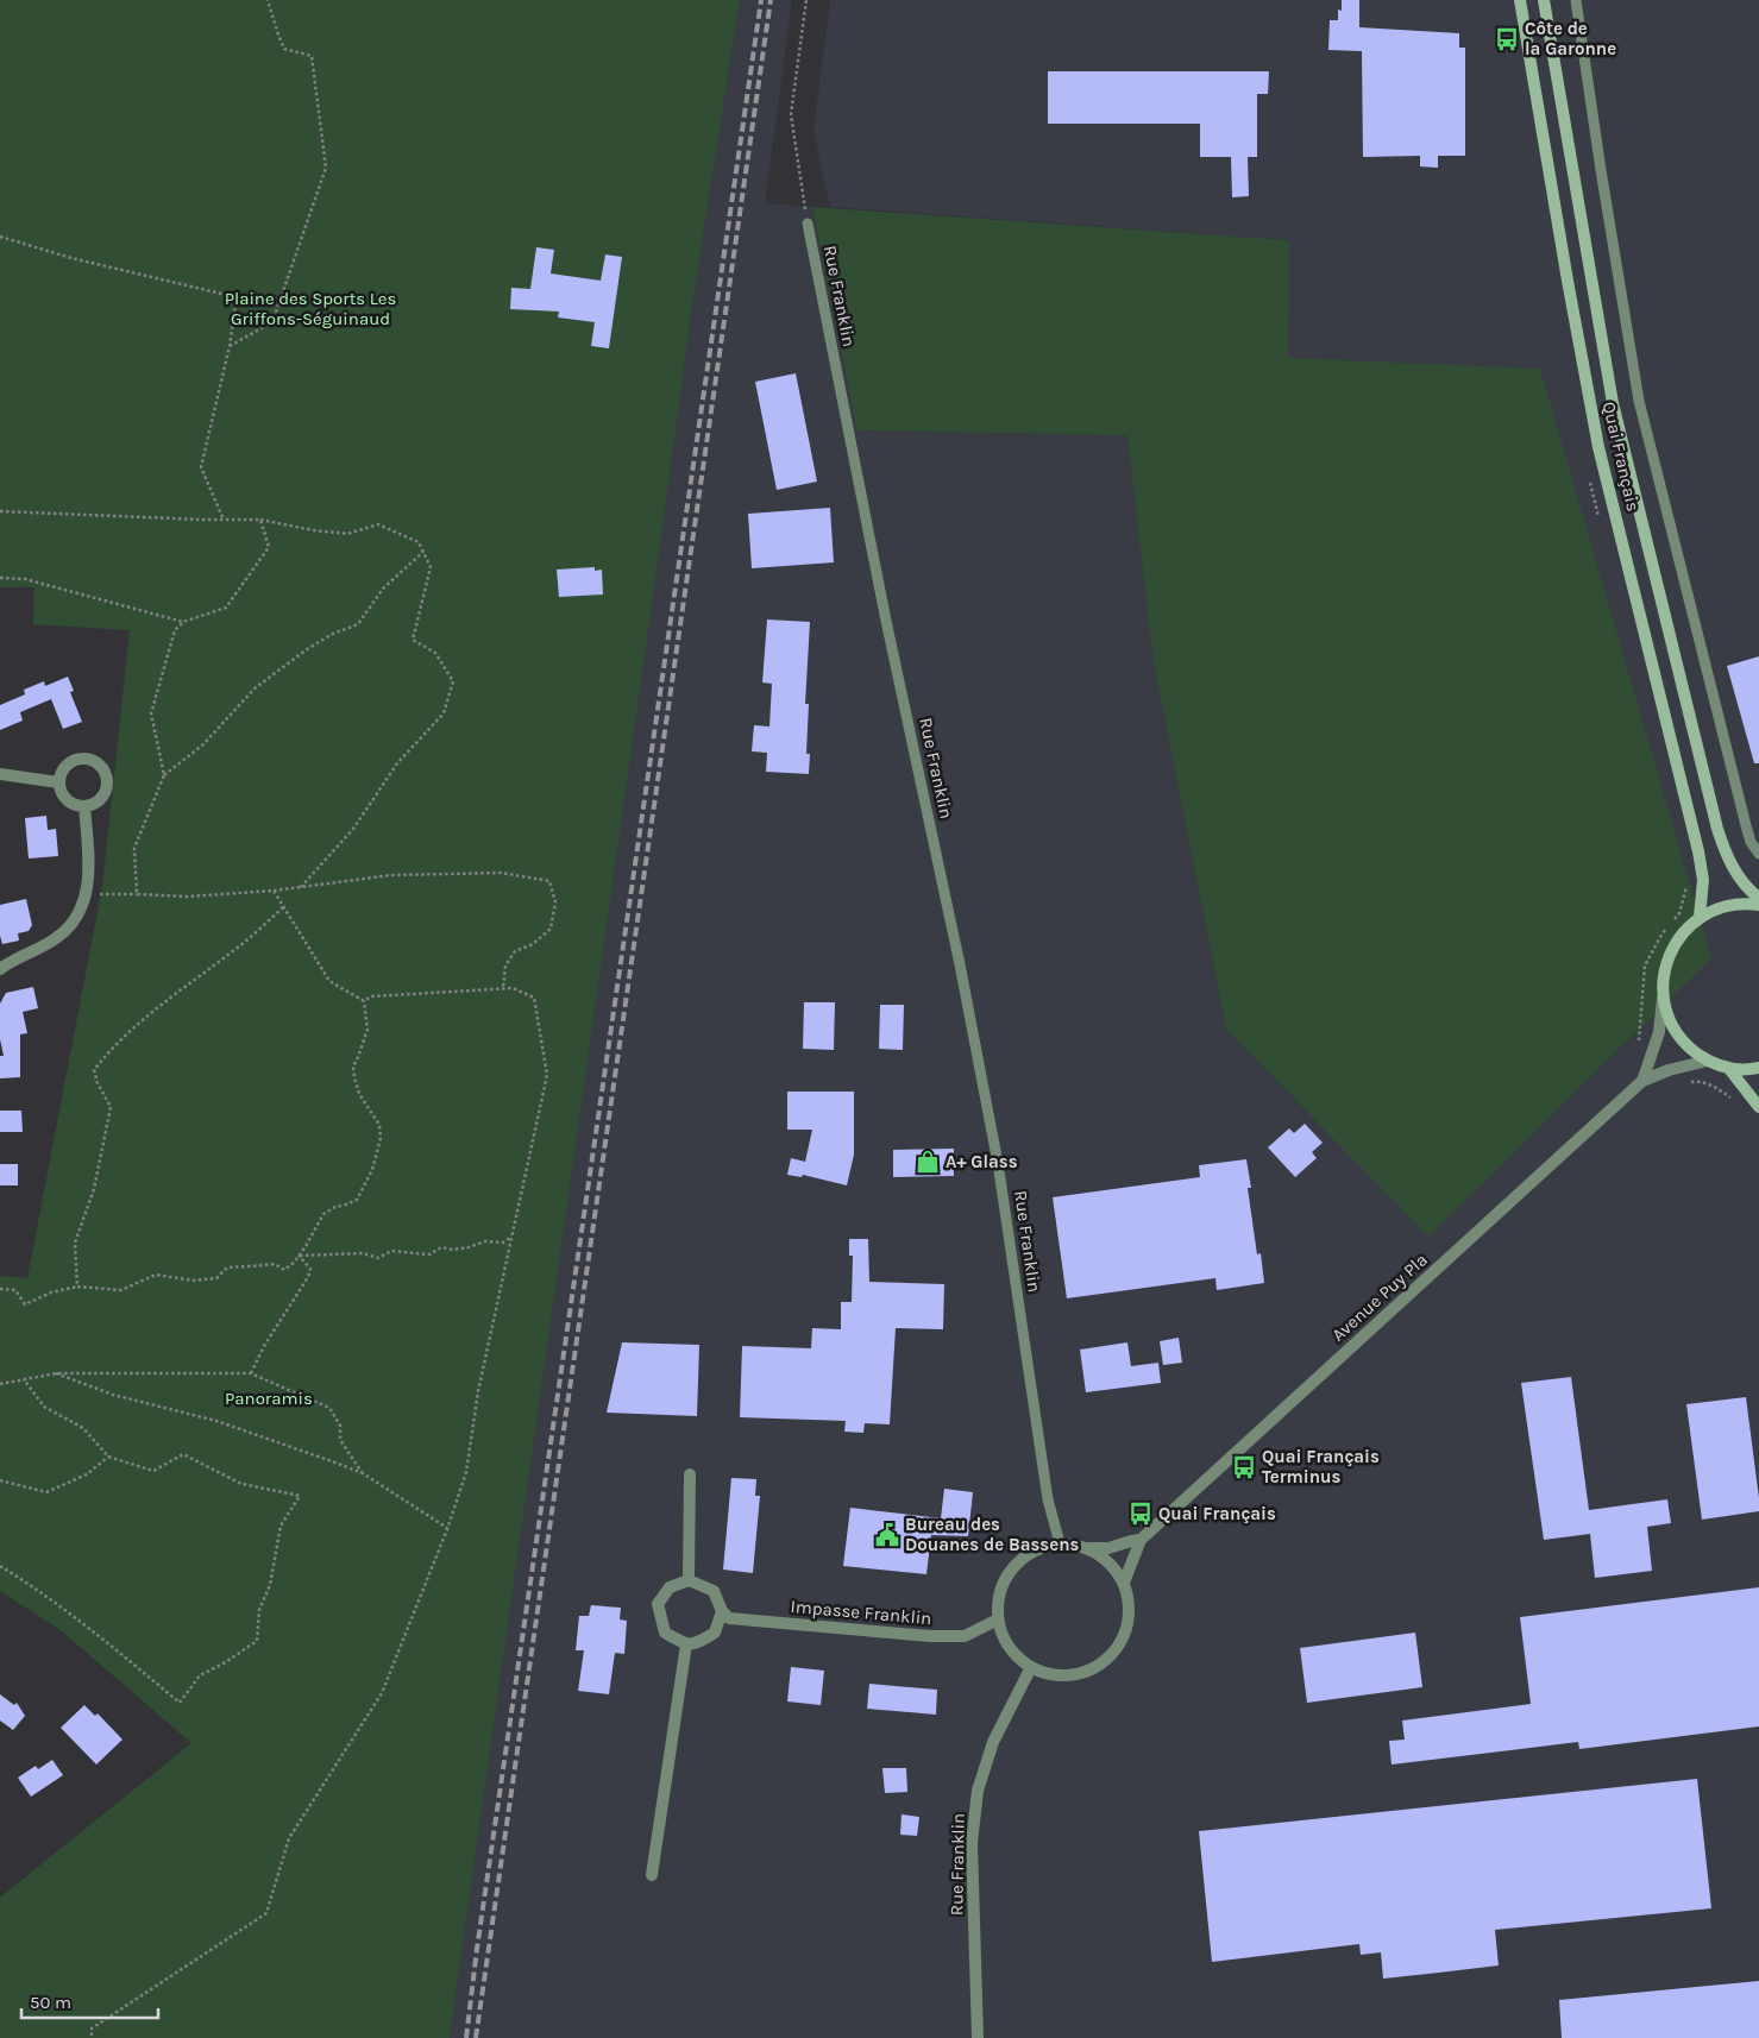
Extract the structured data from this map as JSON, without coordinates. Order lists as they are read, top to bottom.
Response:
{
  "streets": {
    "main road": ["Quai Français"],
    "street": ["Rue Franklin", "Avenue Puy Pla", "Impasse Franklin"]
  },
  "crossings": [
    ["Rue Franklin", "Avenue Puy Pla"],
    ["Rue Franklin", "Impasse Franklin"],
    ["Avenue Puy Pla", "Impasse Franklin"]
  ],
  "parks": ["Plaine des Sports Les Griffons-Séguinaud", "Panoramis"],
  "places": {
    "bus stop": ["Côte de la Garonne", "Quai Français Terminus", "Quai Français"],
    "shop": ["A+ Glass"],
    "public building": ["Bureau des Douanes de Bassens"]
  },
  "scale_bar": "50 m"
}
